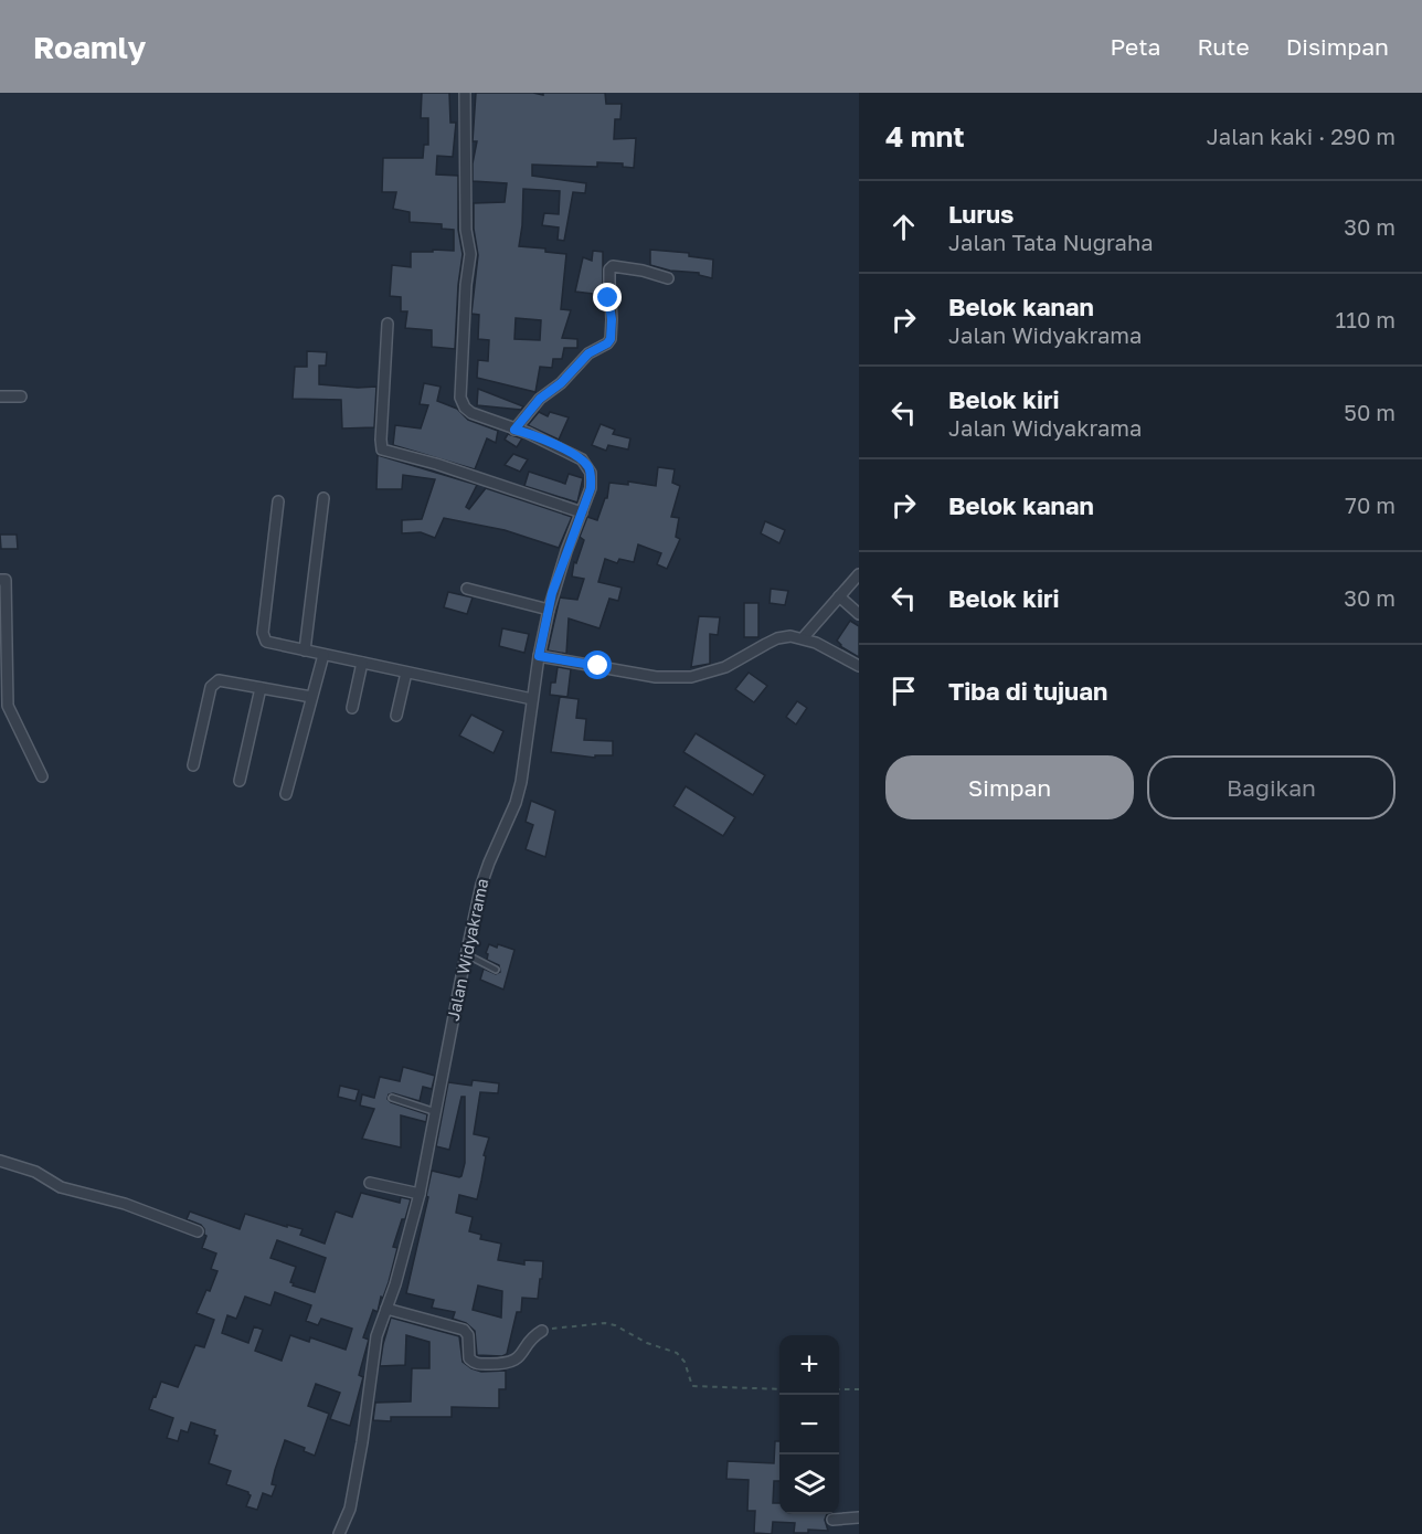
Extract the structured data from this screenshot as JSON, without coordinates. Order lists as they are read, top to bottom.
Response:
{
  "streets": {
    "street": ["Jalan Widyakrama"]
  },
  "page": {
    "header": "Roamly",
    "nav": ["Peta", "Rute", "Disimpan"],
    "heading": ["4 mnt", "Jalan kaki · 290 m"],
    "list": [
      ["Lurus", "Jalan Tata Nugraha", "30 m"],
      ["Belok kanan", "Jalan Widyakrama", "110 m"],
      ["Belok kiri", "Jalan Widyakrama", "50 m"],
      ["Belok kanan", "70 m"],
      ["Belok kiri", "30 m"],
      "Tiba di tujuan"
    ],
    "buttons": ["Simpan", "Bagikan"],
    "map_buttons": ["+", "−"]
  }
}
